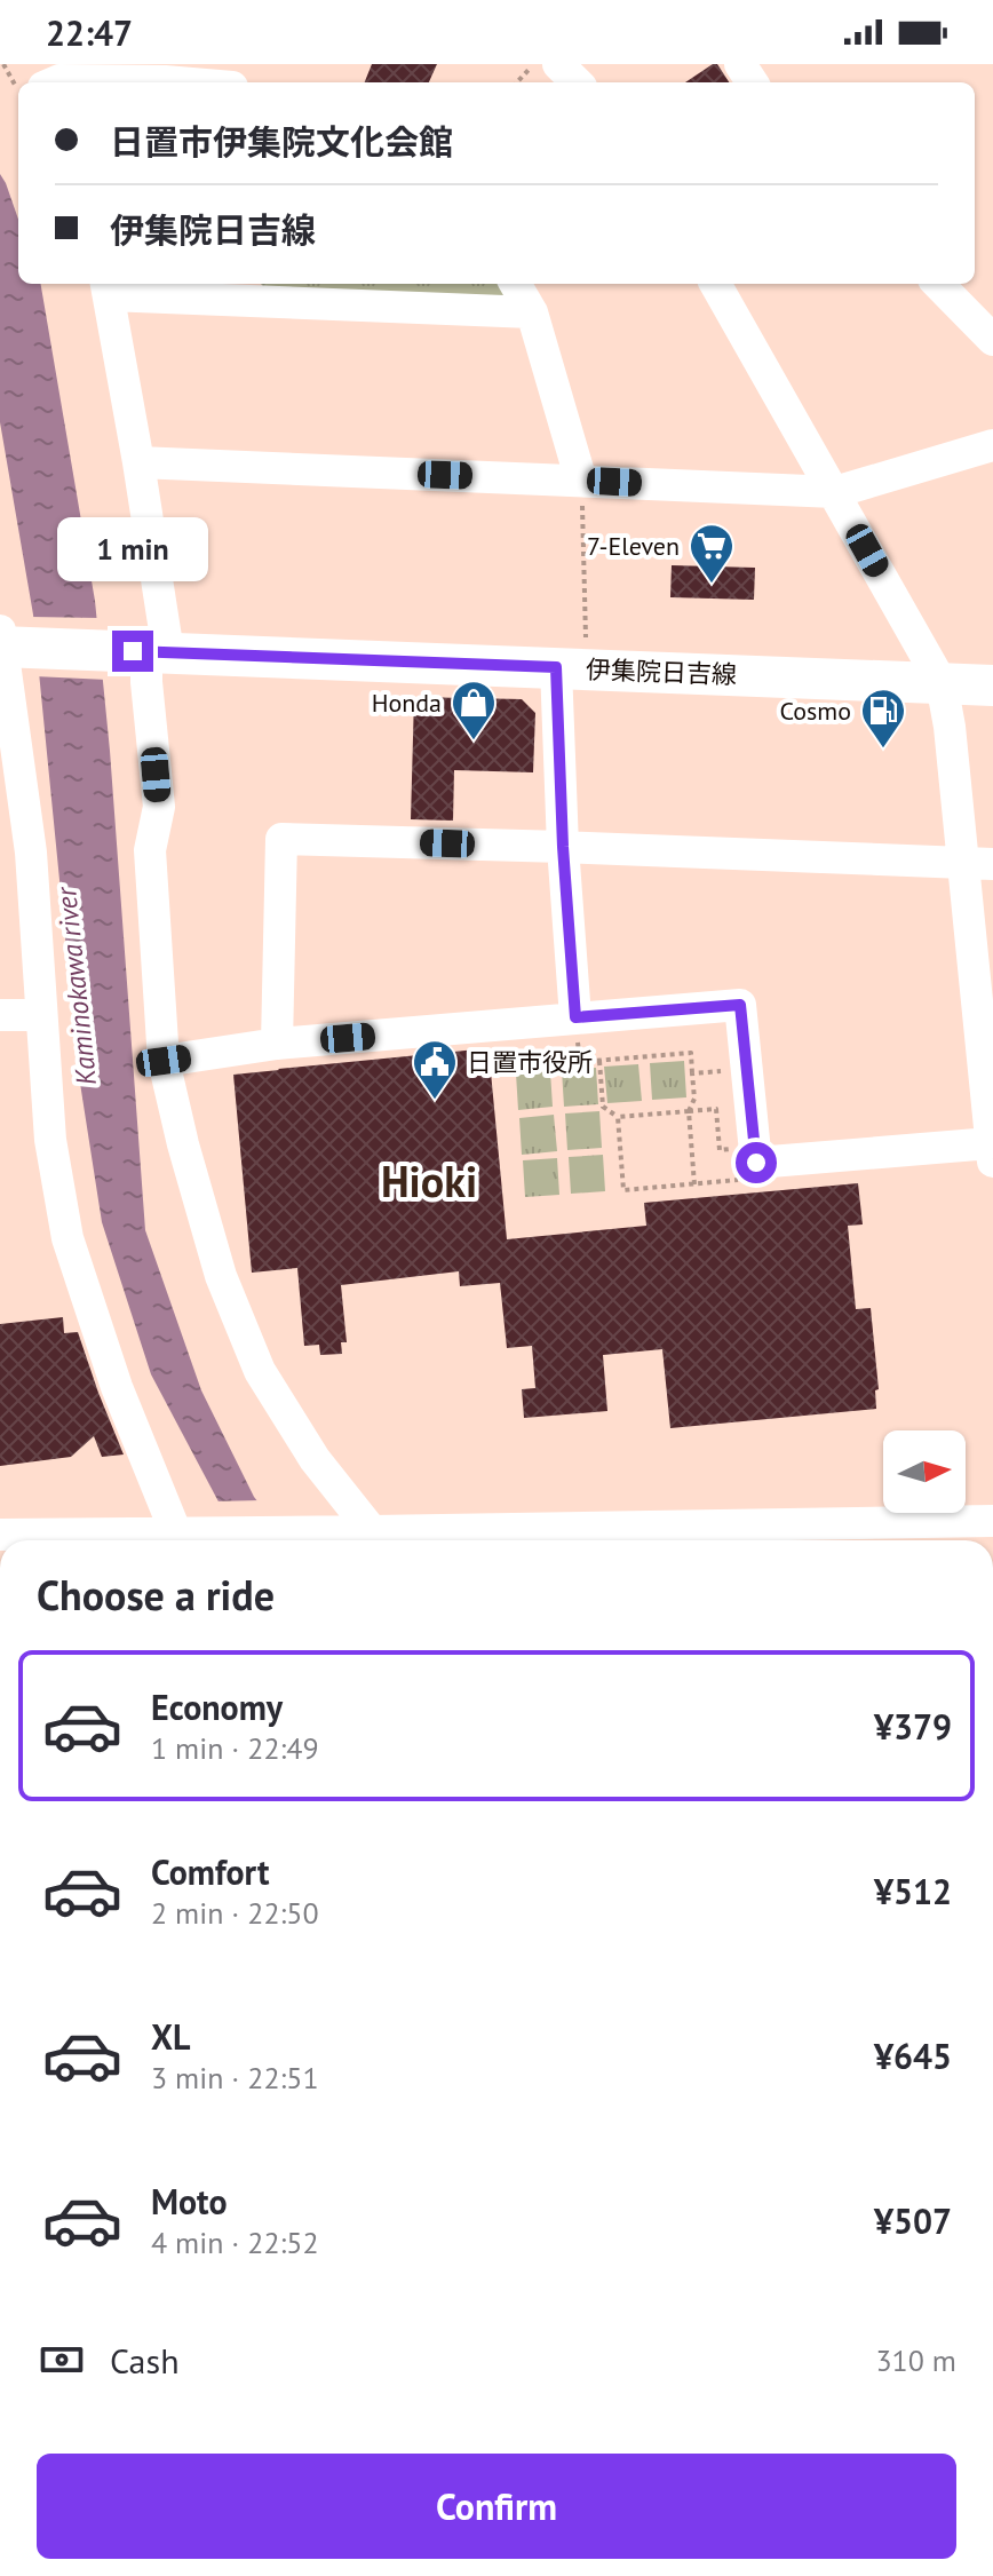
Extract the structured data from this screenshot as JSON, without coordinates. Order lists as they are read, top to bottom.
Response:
{
  "streets": {
    "main road": ["伊集院日吉線"]
  },
  "districts": ["Hioki"],
  "water": ["Kaminokawa river"],
  "places": {
    "supermarket": ["7-Eleven"],
    "shop": ["Honda"],
    "fuel station": ["Cosmo"],
    "public building": ["日置市役所"]
  },
  "north": "right",
  "page": {
    "status": "22:47",
    "banner": ["日置市伊集院文化会館", "伊集院日吉線"],
    "bubble": "1 min",
    "heading": "Choose a ride",
    "list": [
      {
        "name": "Economy",
        "note": "1 min · 22:49",
        "value": "¥379"
      },
      {
        "name": "Comfort",
        "note": "2 min · 22:50",
        "value": "¥512"
      },
      {
        "name": "XL",
        "note": "3 min · 22:51",
        "value": "¥645"
      },
      {
        "name": "Moto",
        "note": "4 min · 22:52",
        "value": "¥507"
      }
    ],
    "pay": ["Cash", "310 m"],
    "buttons": "Confirm"
  }
}
